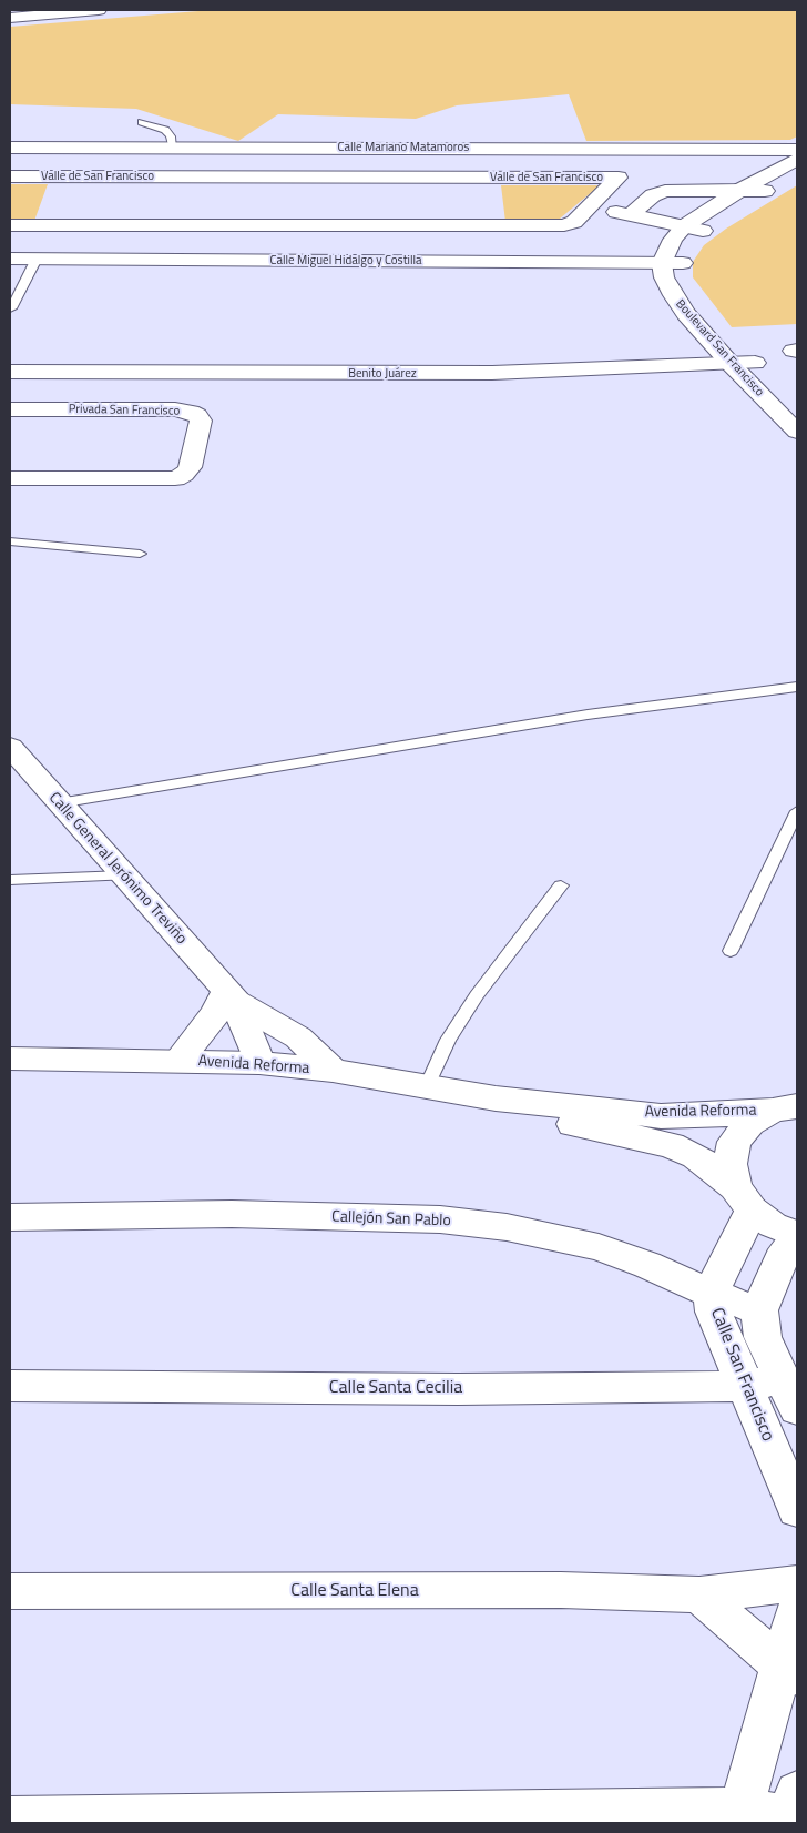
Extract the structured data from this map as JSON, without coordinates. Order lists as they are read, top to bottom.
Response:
{
  "streets": {
    "street": [
      "Calle Mariano Matamoros",
      "Valle de San Francisco",
      "Calle Miguel Hidalgo y Costilla",
      "Boulevard San Francisco",
      "Benito Juárez",
      "Privada San Francisco",
      "Calle General Jerónimo Treviño",
      "Avenida Reforma",
      "Callejón San Pablo",
      "Calle San Francisco",
      "Calle Santa Cecilia",
      "Calle Santa Elena"
    ]
  },
  "crossings": [
    ["Calle Miguel Hidalgo y Costilla", "Boulevard San Francisco"],
    ["Boulevard San Francisco", "Benito Juárez"],
    ["Avenida Reforma", "Calle San Francisco"],
    ["Callejón San Pablo", "Calle San Francisco"],
    ["Calle San Francisco", "Calle Santa Cecilia"]
  ]
}
